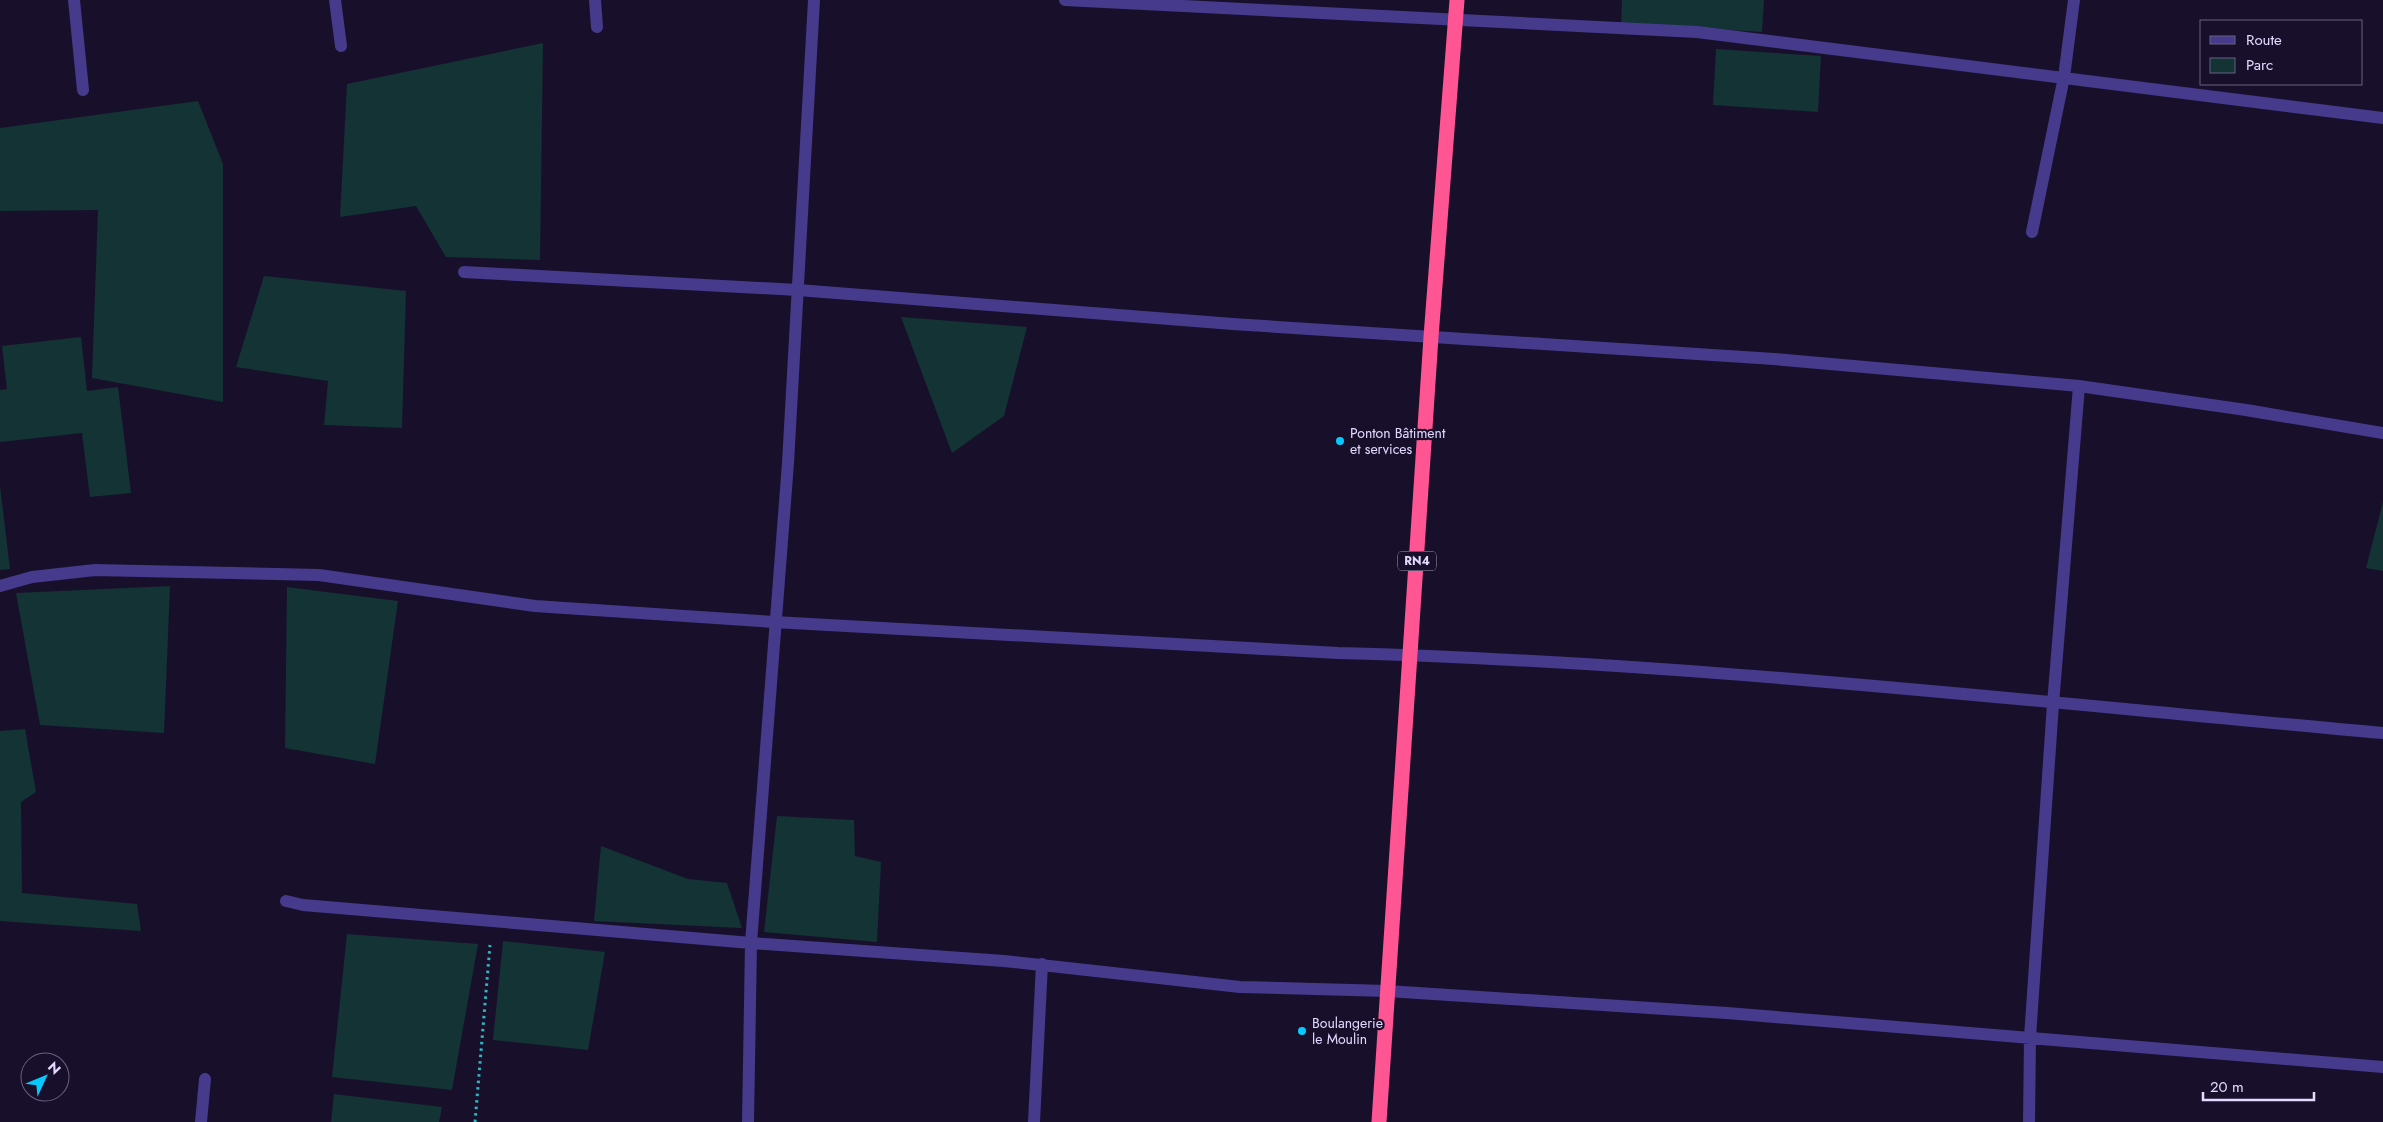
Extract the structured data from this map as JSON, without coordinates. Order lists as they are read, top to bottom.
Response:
{
  "streets": {
    "highway": ["RN4"]
  },
  "places": ["Ponton Bâtiment et services", "Boulangerie le Moulin"],
  "legend": ["Route", "Parc"],
  "scale_bar": "20 m",
  "north": "top right"
}
